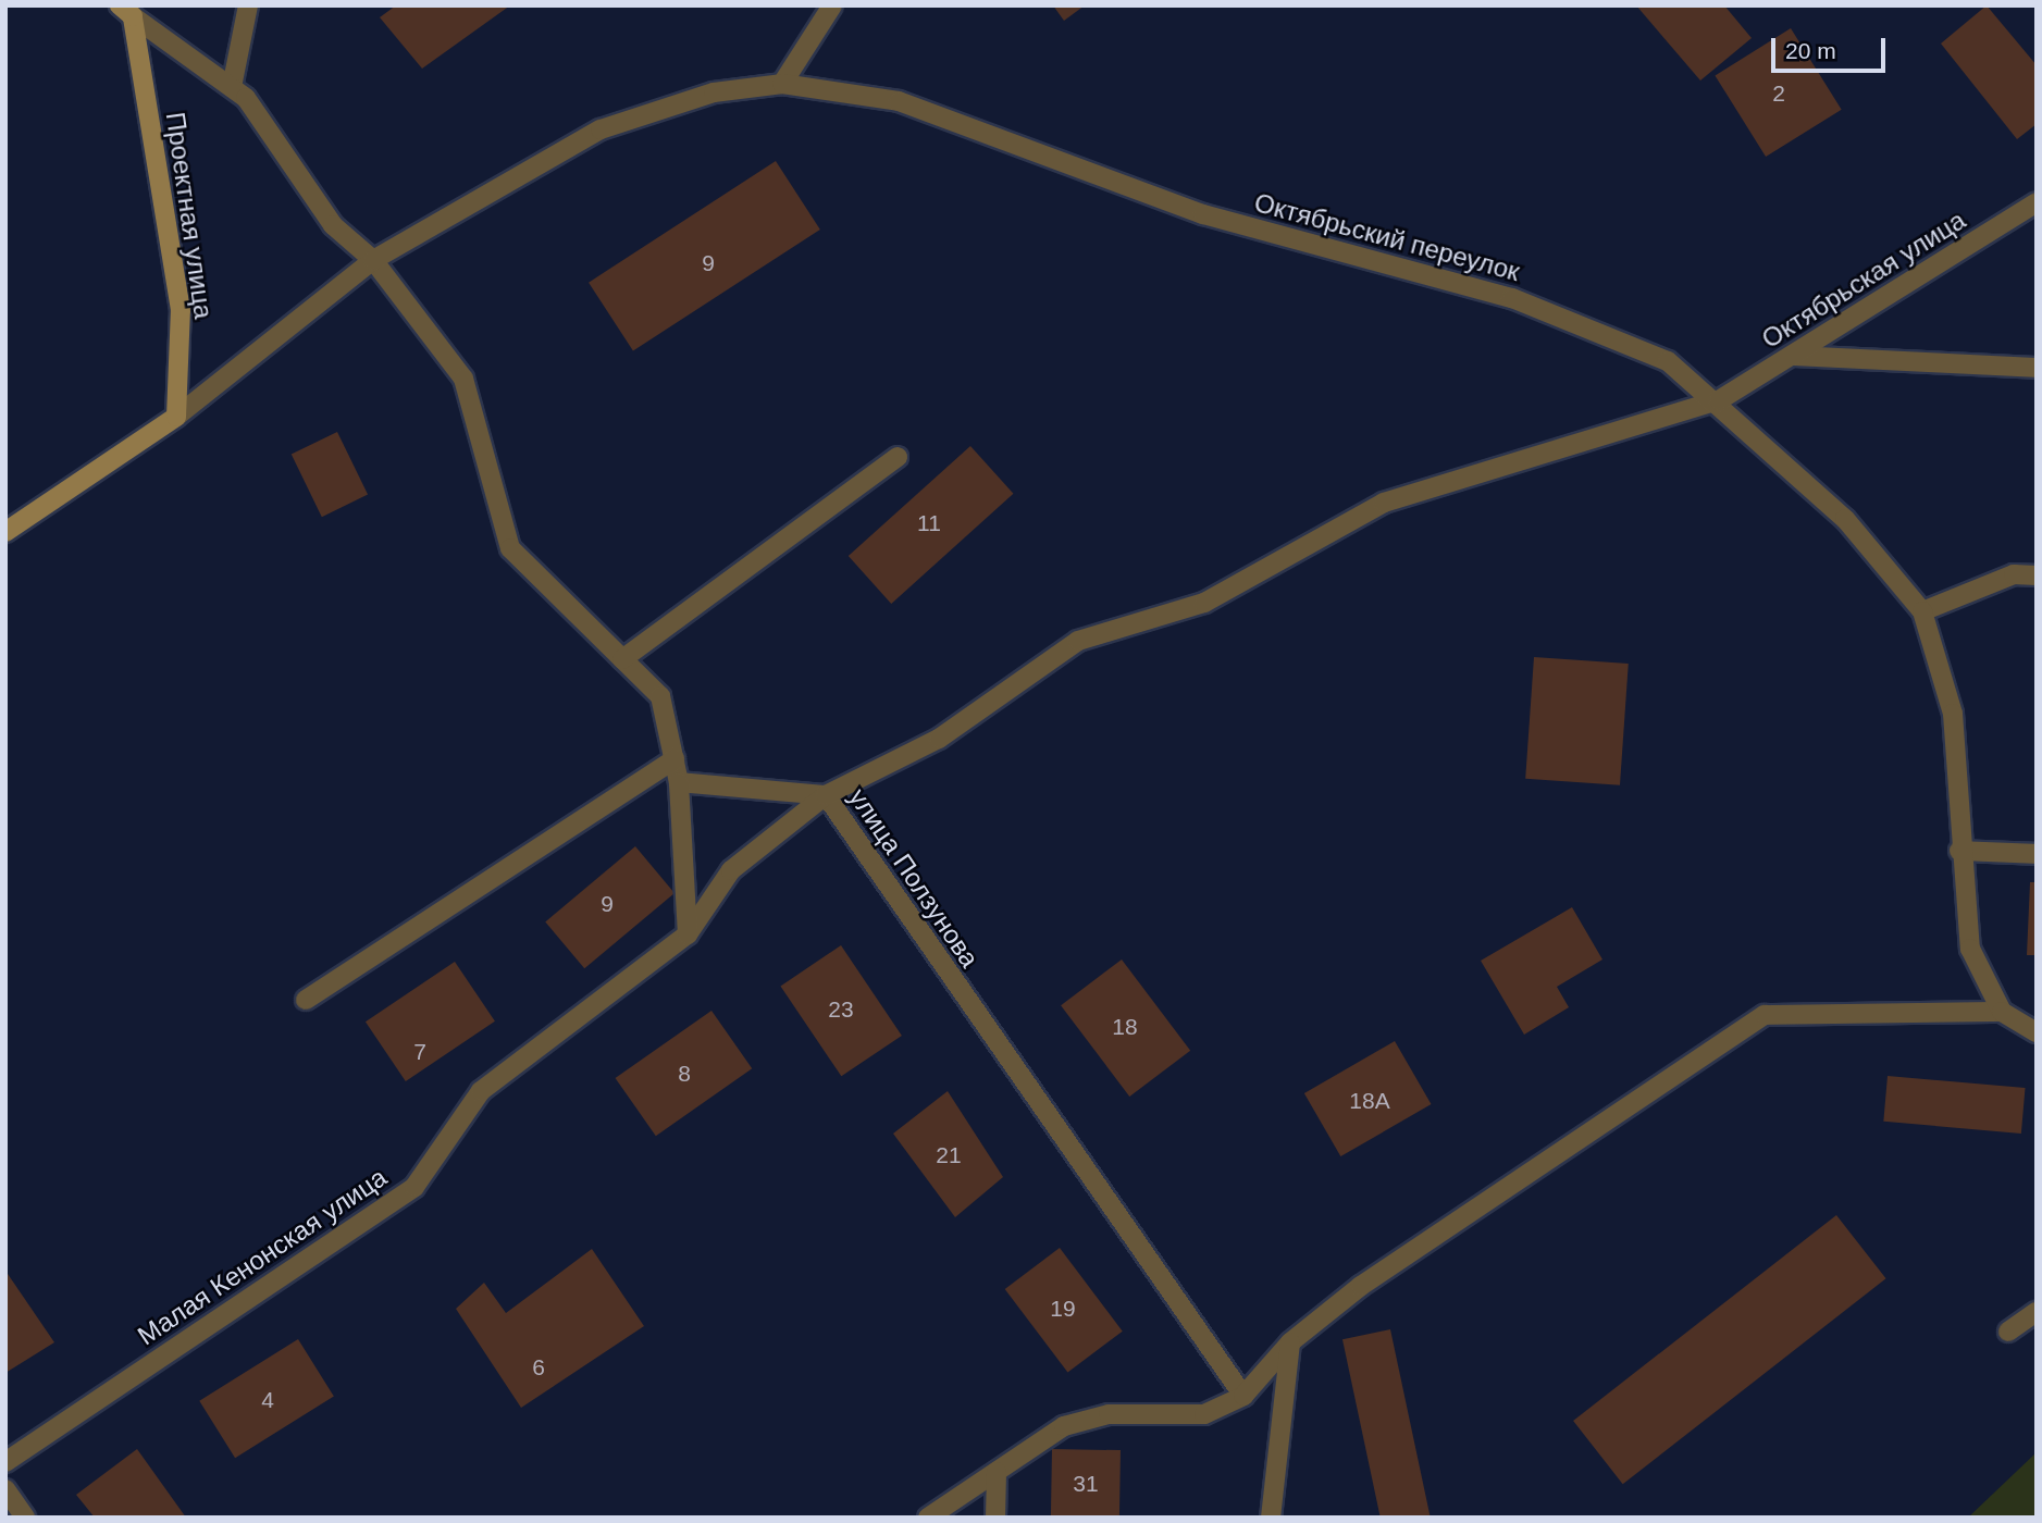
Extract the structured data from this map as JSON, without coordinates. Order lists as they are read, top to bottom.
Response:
{
  "streets": {
    "street": [
      "Проектная улица",
      "Октябрьский переулок",
      "Октябрьская улица",
      "улица Ползунова",
      "Малая Кенонская улица"
    ]
  },
  "crossings": [
    ["Проектная улица", "Октябрьский переулок"],
    ["Октябрьский переулок", "Октябрьская улица"],
    ["Октябрьская улица", "улица Ползунова"],
    ["Октябрьская улица", "Малая Кенонская улица"],
    ["улица Ползунова", "Малая Кенонская улица"]
  ],
  "house_numbers": [
    "2",
    "9",
    "11",
    "9",
    "23",
    "18",
    "7",
    "8",
    "18А",
    "21",
    "19",
    "6",
    "4",
    "31"
  ],
  "scale_bar": "20 m"
}
